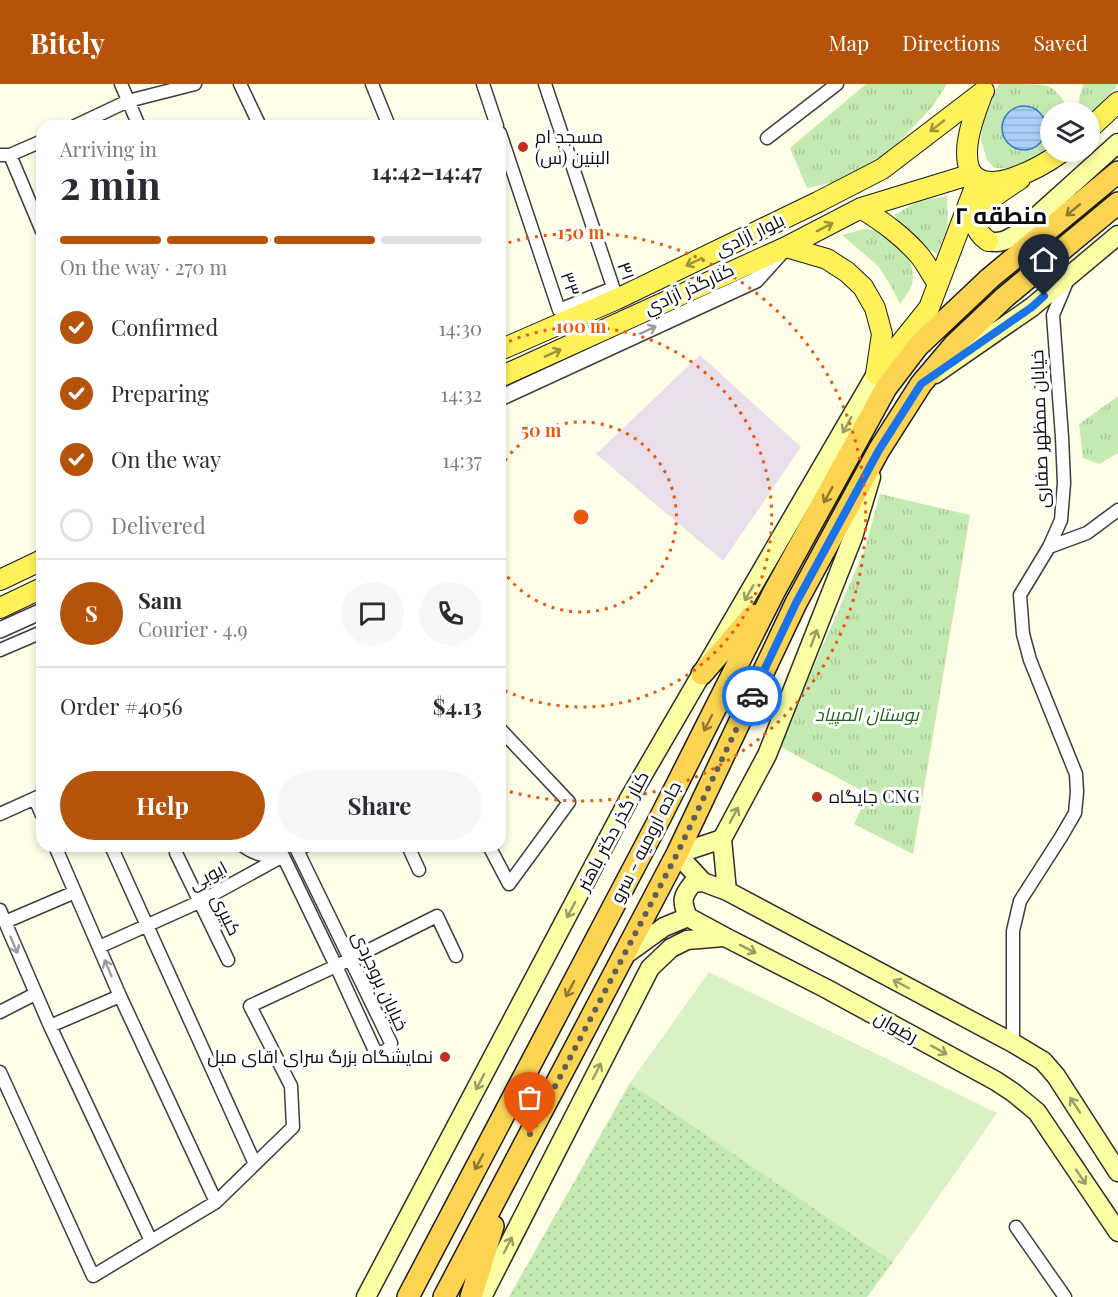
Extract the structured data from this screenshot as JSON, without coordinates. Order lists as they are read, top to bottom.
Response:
{
  "streets": {
    "highway": ["جاده ارومیه - سرو"],
    "main road": ["بلوار آزادی", "کنار گذر دکتر باهنر", "رضوان"],
    "street": [
      "۳۱",
      "۳۳",
      "کنارگذر آزادي",
      "خیابان ممظهر صفاری",
      "ایوبی",
      "کبیری",
      "خیابان بروجردی"
    ]
  },
  "crossings": [
    ["بلوار آزادی", "۳۱"],
    ["بلوار آزادی", "۳۳"],
    ["بلوار آزادی", "کنارگذر آزادي"],
    ["۳۱", "۳۳"],
    ["کنار گذر دکتر باهنر", "جاده ارومیه - سرو"],
    ["ایوبی", "کبیری"],
    ["ایوبی", "خیابان بروجردی"]
  ],
  "one_way": ["کنارگذر آزادي"],
  "districts": ["منطقه ۲"],
  "parks": ["بوستان المپیاد"],
  "places": ["مسجد ام البنین (س)", "جایگاه CNG", "نمایشگاه بزرگ سرای اقای مبل"],
  "page": {
    "header": "Bitely",
    "nav": ["Map", "Directions", "Saved"],
    "heading": ["2 min", "Arriving in", "14:42–14:47"],
    "panel": [
      "Sam",
      "Courier · 4.9",
      "Order #4056",
      "$4.13"
    ],
    "bar": "On the way · 270 m",
    "list": [
      ["Confirmed", "14:30"],
      ["Preparing", "14:32"],
      ["On the way", "14:37"],
      "Delivered"
    ],
    "round": "S",
    "buttons": ["Help", "Share"]
  },
  "rings": ["150 m", "100 m", "50 m"]
}
